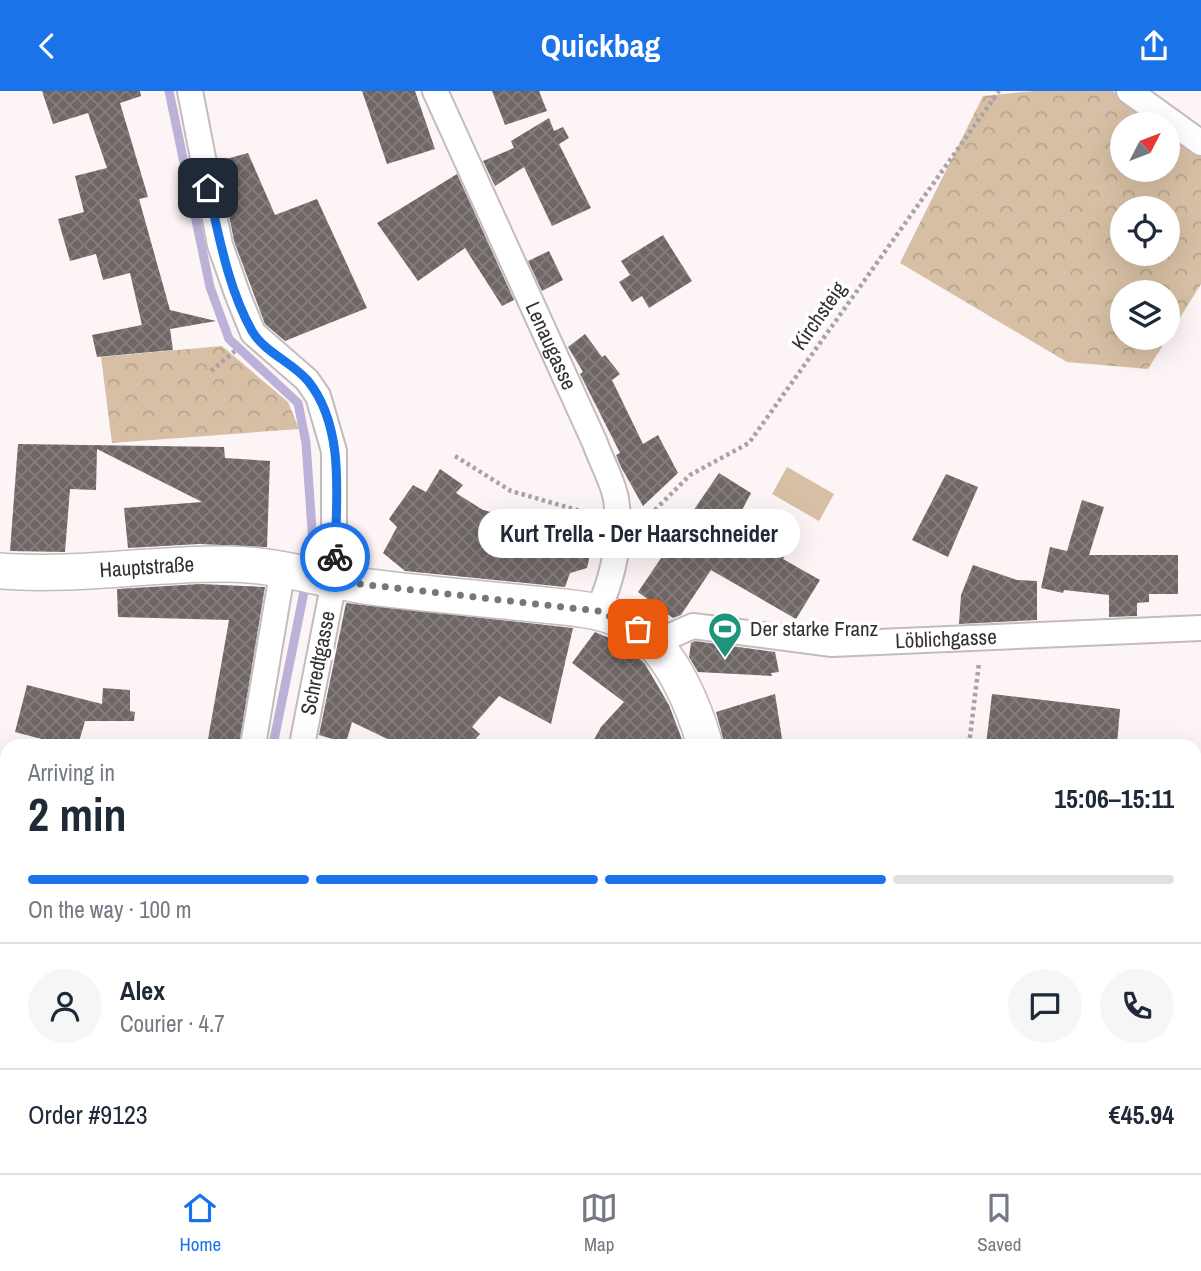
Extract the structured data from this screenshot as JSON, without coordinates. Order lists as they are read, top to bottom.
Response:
{
  "streets": {
    "main road": ["Hauptstraße"],
    "street": ["Lenaugasse", "Löblichgasse", "Schredtgasse"],
    "path": ["Kirchsteig"]
  },
  "crossings": [
    ["Lenaugasse", "Hauptstraße"],
    ["Hauptstraße", "Löblichgasse"],
    ["Hauptstraße", "Schredtgasse"]
  ],
  "places": {
    "other": ["Kurt Trella - Der Haarschneider"],
    "sports": ["Der starke Franz"]
  },
  "north": "top right",
  "page": {
    "header": "Quickbag",
    "bubble": "Kurt Trella - Der Haarschneider",
    "heading": ["2 min", "Arriving in", "15:06–15:11"],
    "panel": [
      "Alex",
      "Courier · 4.7",
      "Order #9123",
      "€45.94"
    ],
    "bar": "On the way · 100 m",
    "tabs": ["Home", "Map", "Saved"]
  }
}
